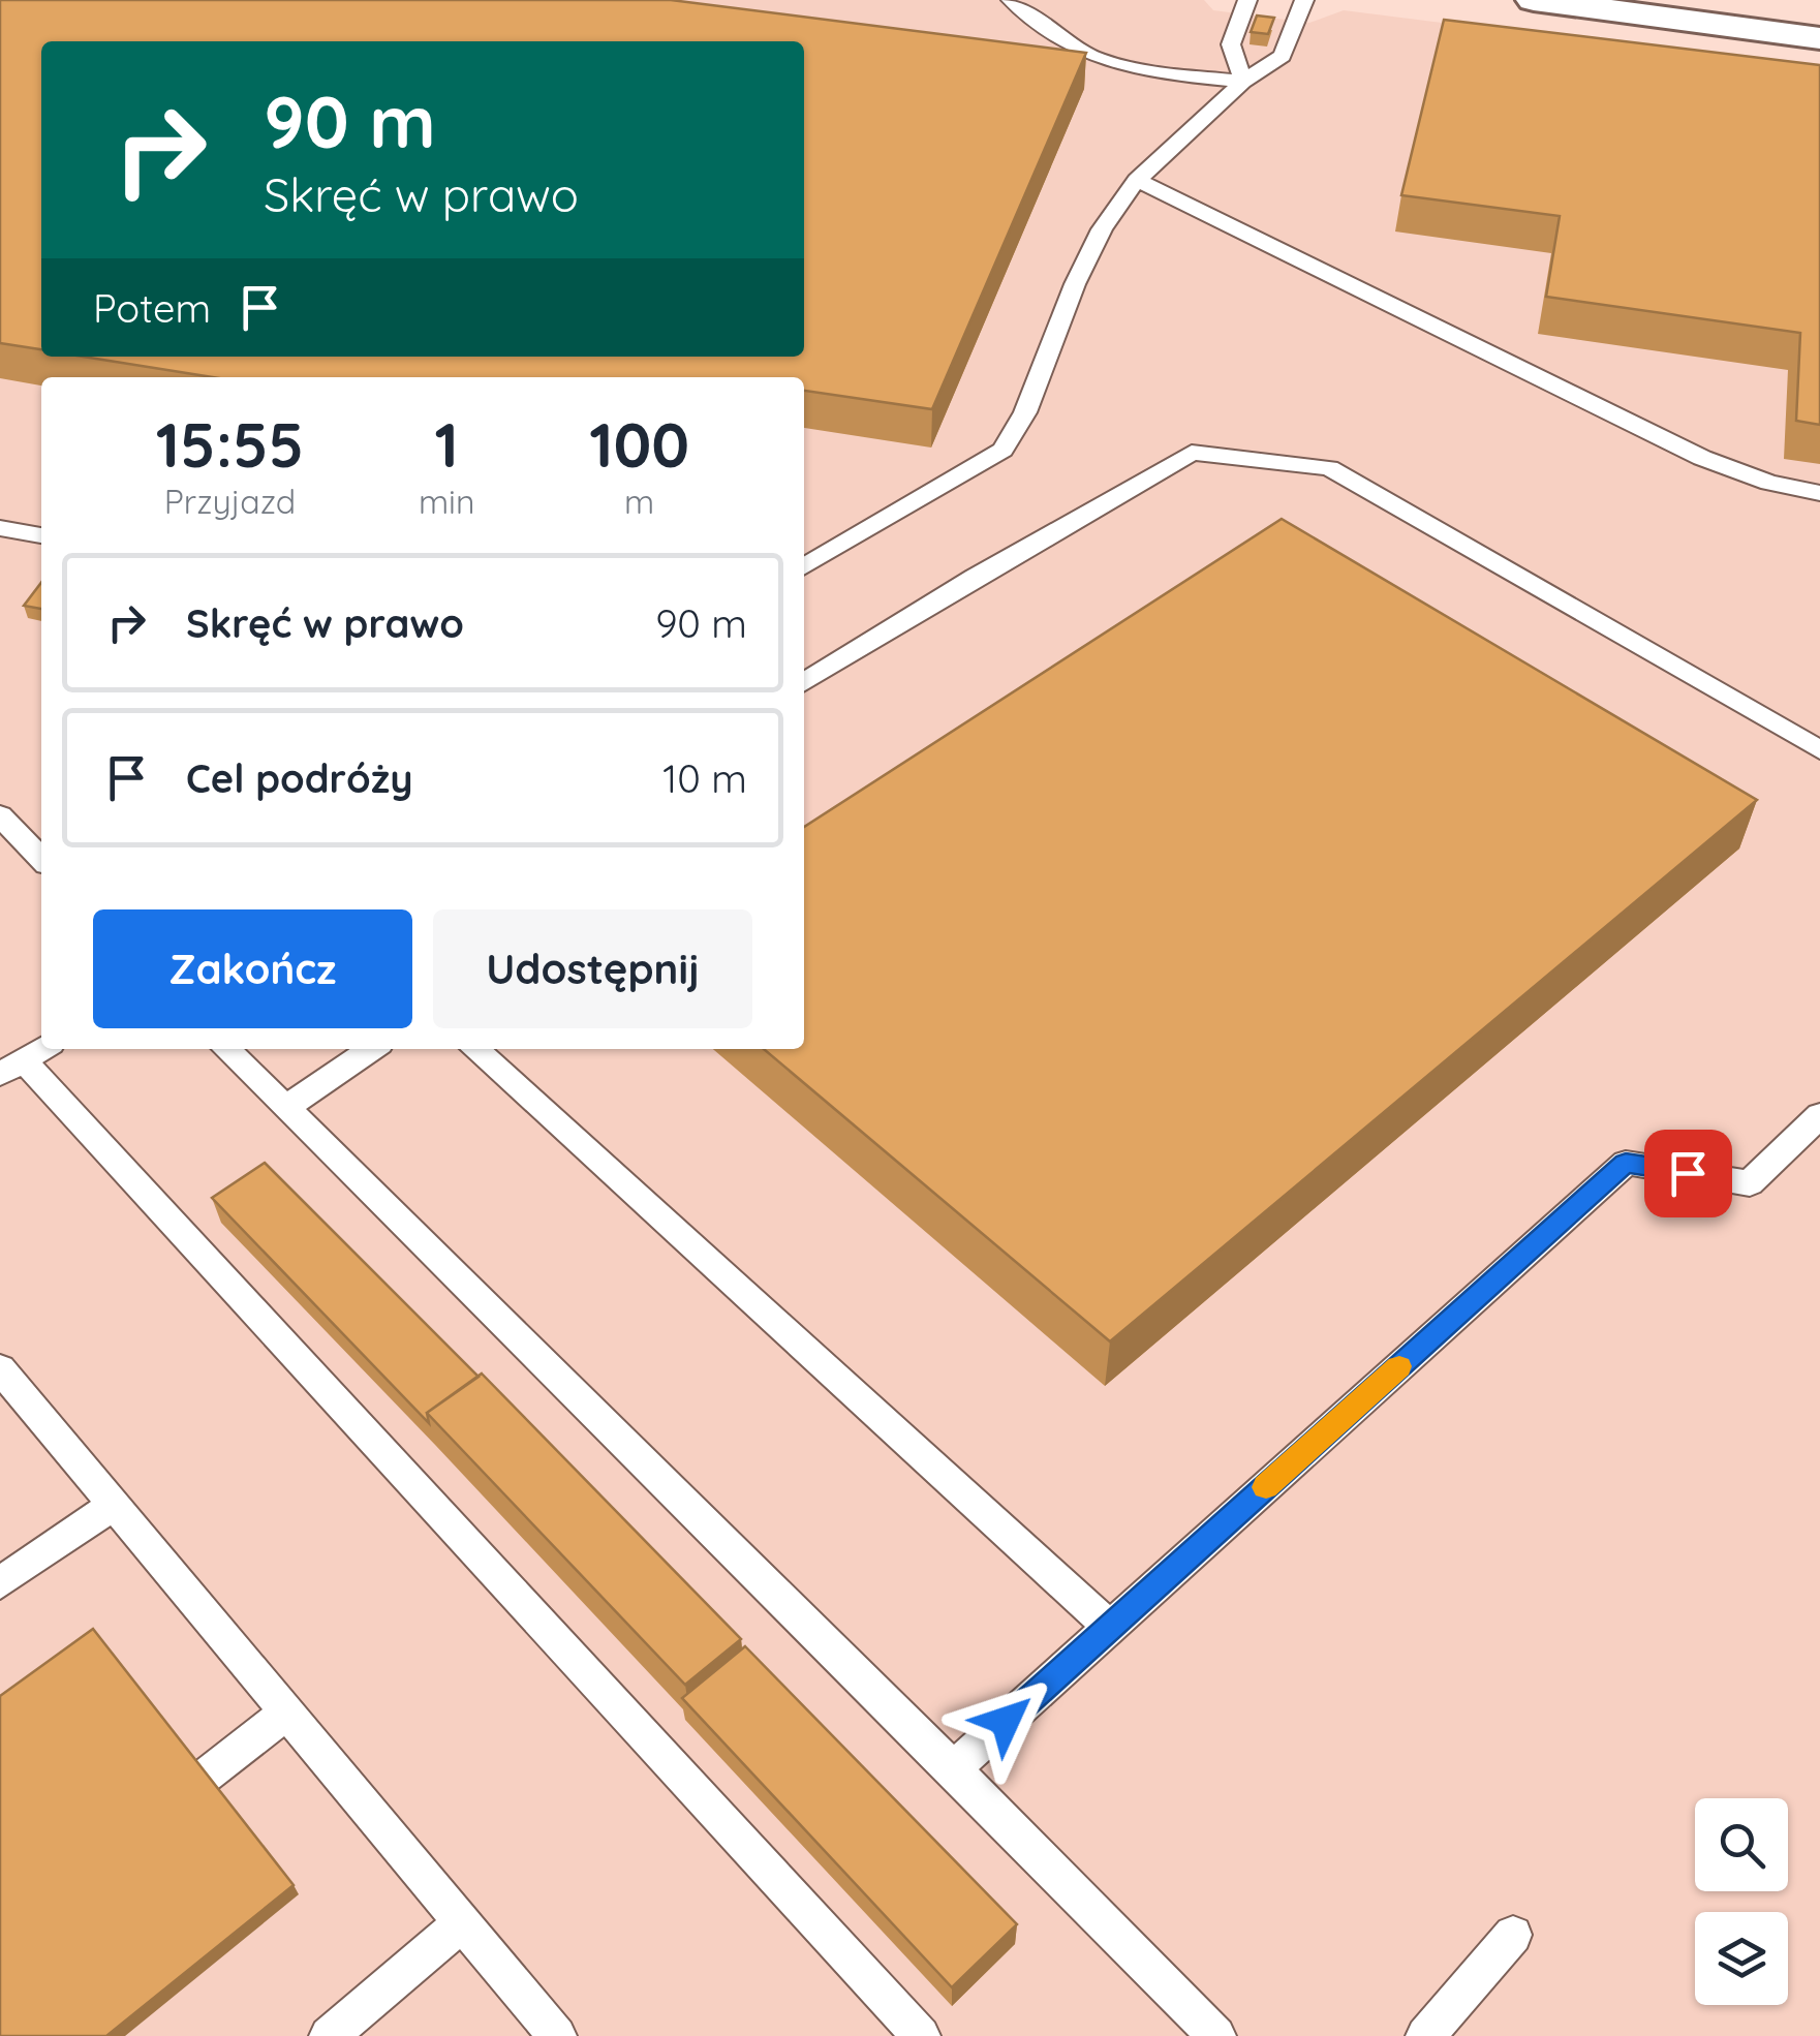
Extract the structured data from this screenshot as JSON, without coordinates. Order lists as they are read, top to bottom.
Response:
{
  "page": {
    "turn": ["90 m", "Skręć w prawo"],
    "then": "Potem",
    "eta": [
      "15:55",
      "Przyjazd",
      "1",
      "min",
      "100",
      "m"
    ],
    "list": [
      {
        "name": "Skręć w prawo",
        "value": "90 m"
      },
      {
        "name": "Cel podróży",
        "value": "10 m"
      }
    ],
    "buttons": ["Zakończ", "Udostępnij"]
  }
}
